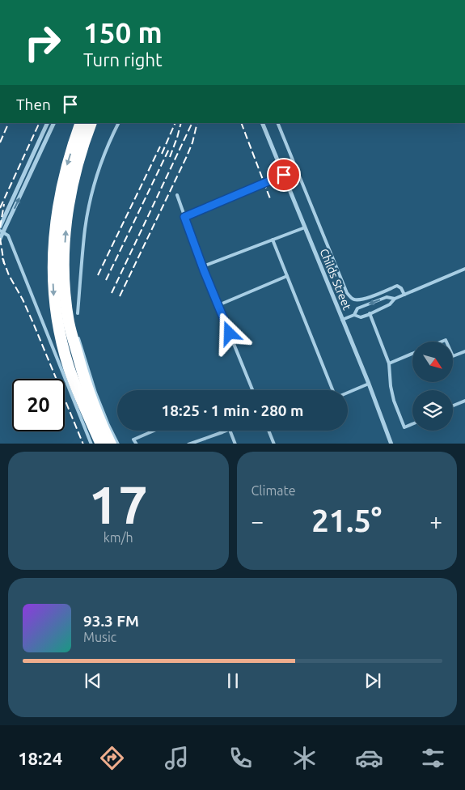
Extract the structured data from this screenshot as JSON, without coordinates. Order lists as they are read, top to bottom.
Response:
{
  "streets": {
    "street": ["Childs Street"]
  },
  "north": "bottom right",
  "page": {
    "turn": ["150 m", "Turn right"],
    "then": "Then",
    "limit": "20",
    "trip": "18:25 · 1 min · 280 m",
    "tile": [
      ["17", "km/h"],
      "Climate"
    ],
    "heat": ["−", "21.5°", "+"],
    "song": ["93.3 FM", "Music"],
    "tabs": "18:24"
  }
}
